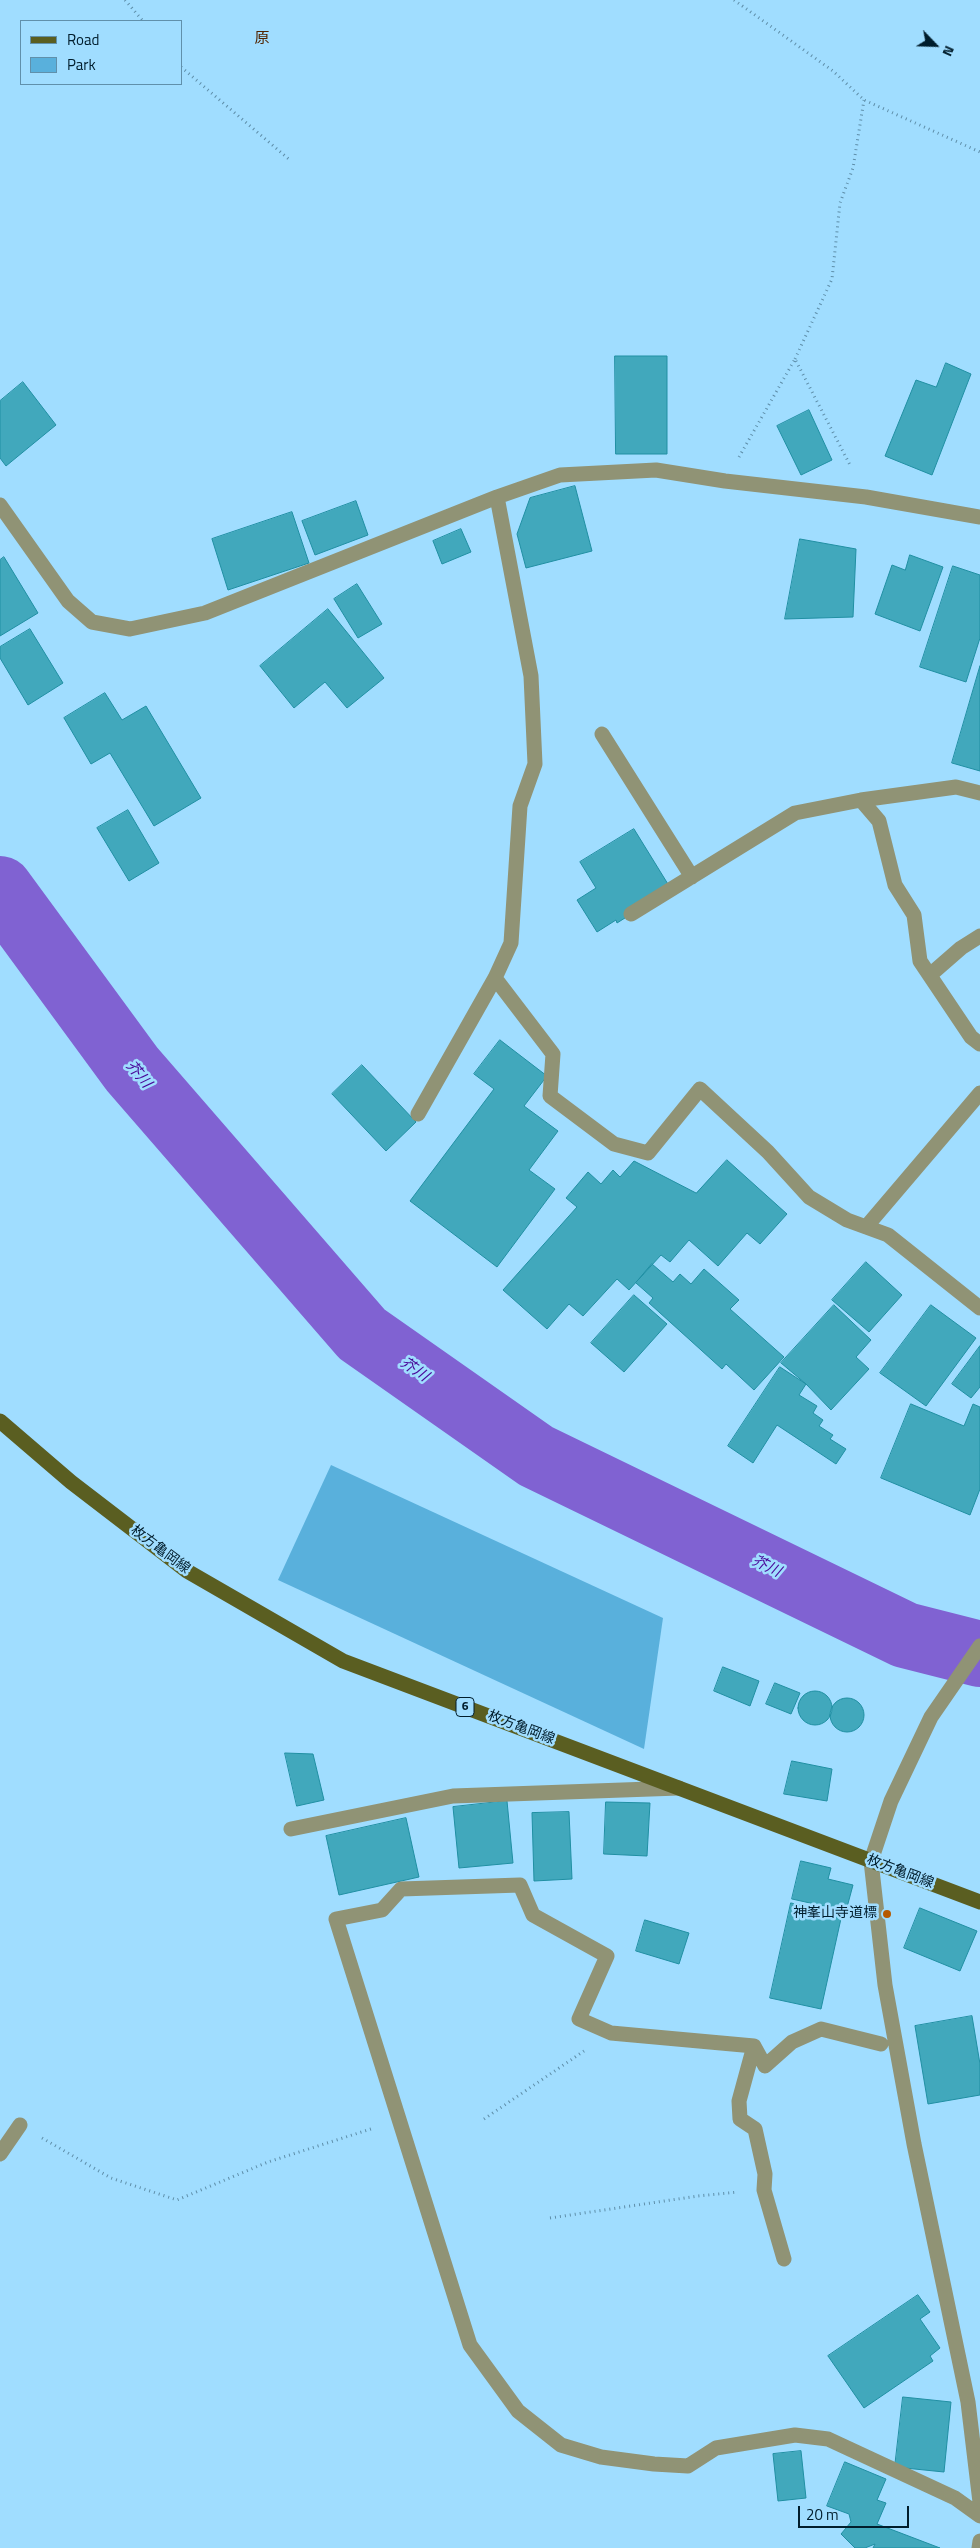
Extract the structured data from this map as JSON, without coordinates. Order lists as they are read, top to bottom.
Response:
{
  "streets": {
    "main road": ["枚方亀岡線", "6"]
  },
  "districts": ["原"],
  "water": ["芥川"],
  "places": ["神峯山寺道標"],
  "legend": ["Road", "Park"],
  "scale_bar": "20 m",
  "north": "bottom right"
}
